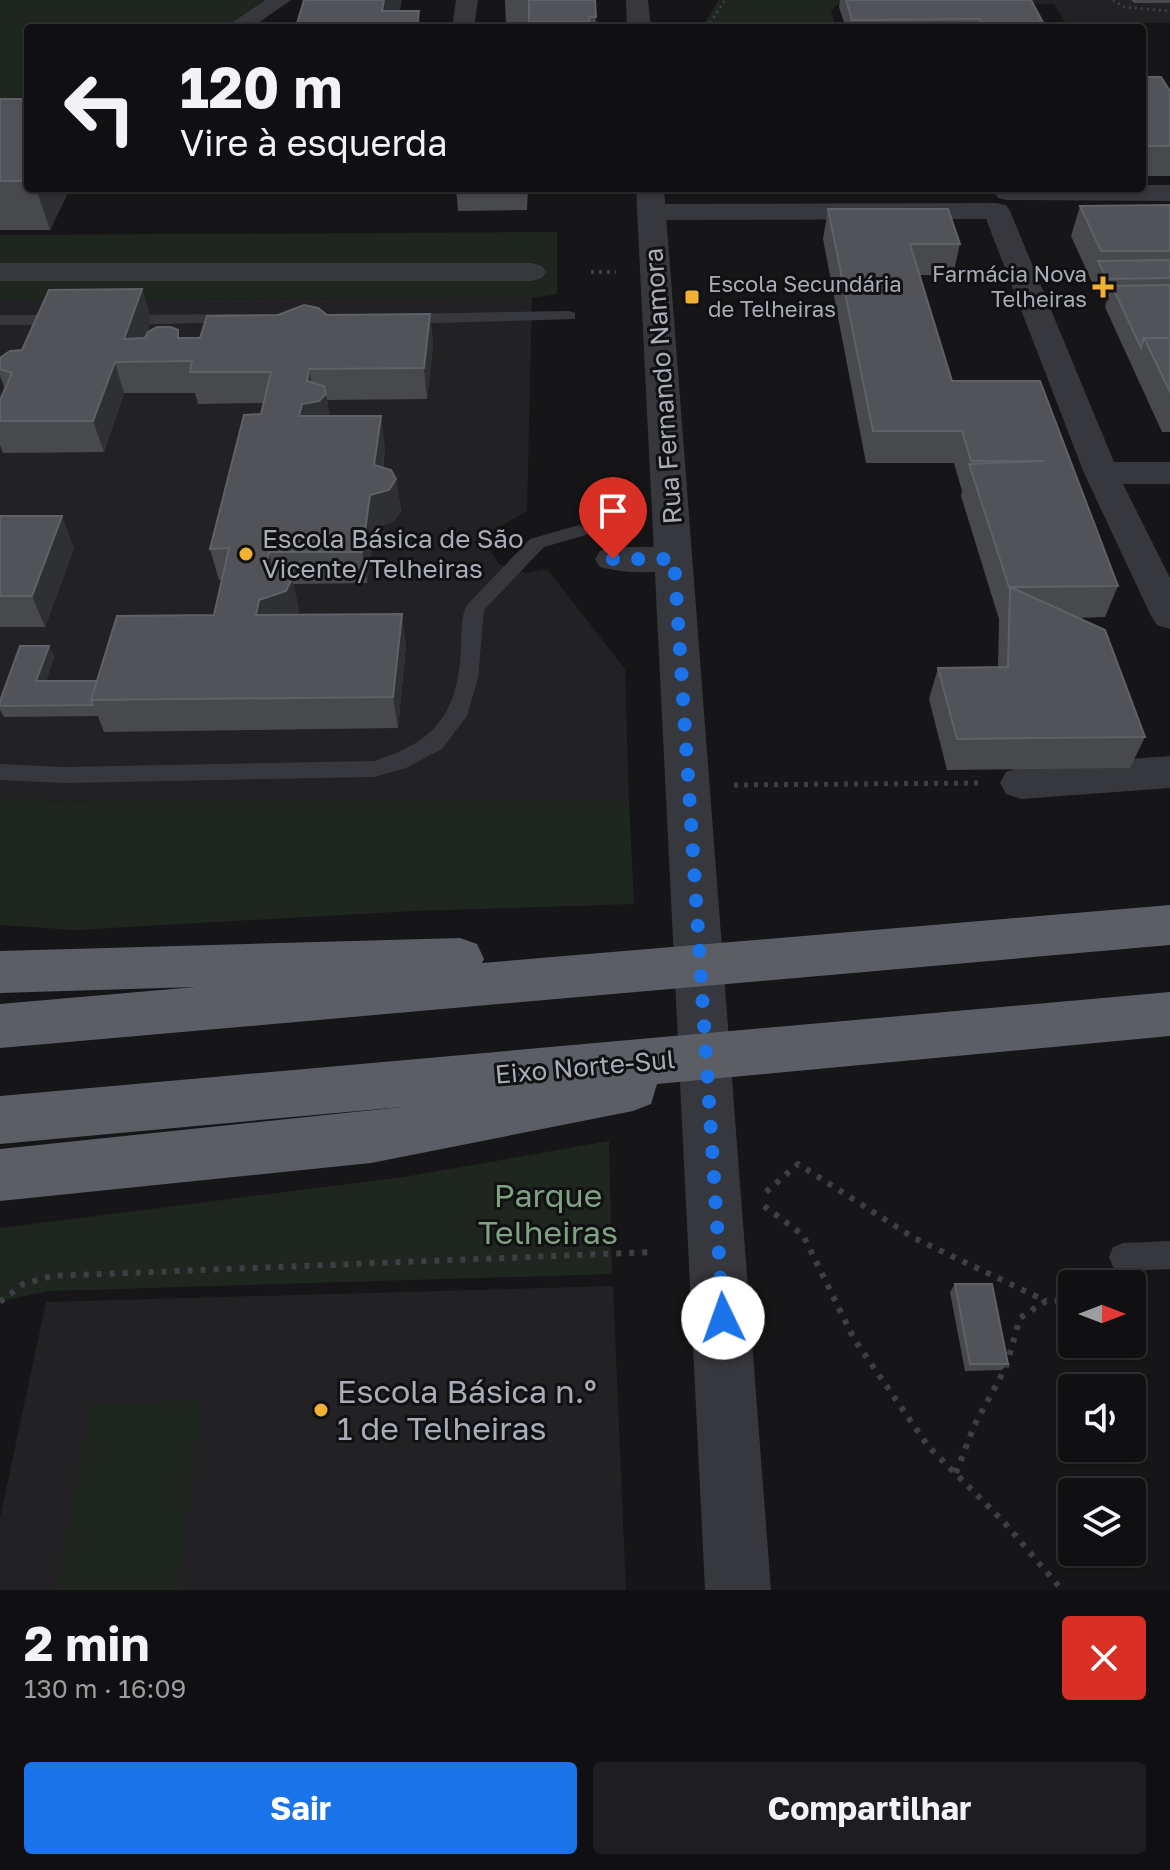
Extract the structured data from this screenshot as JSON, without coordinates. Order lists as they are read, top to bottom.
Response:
{
  "streets": {
    "highway": ["Eixo Norte-Sul"],
    "street": ["Rua Fernando Namora"]
  },
  "parks": ["Parque Telheiras"],
  "places": {
    "health": ["Farmácia Nova Telheiras"],
    "transit": ["Escola Secundária de Telheiras"],
    "other": ["Escola Básica de São Vicente/Telheiras", "Escola Básica n.º 1 de Telheiras"]
  },
  "north": "right",
  "page": {
    "turn": ["120 m", "Vire à esquerda"],
    "heading": ["2 min", "130 m · 16:09"],
    "buttons": ["Sair", "Compartilhar"]
  }
}
